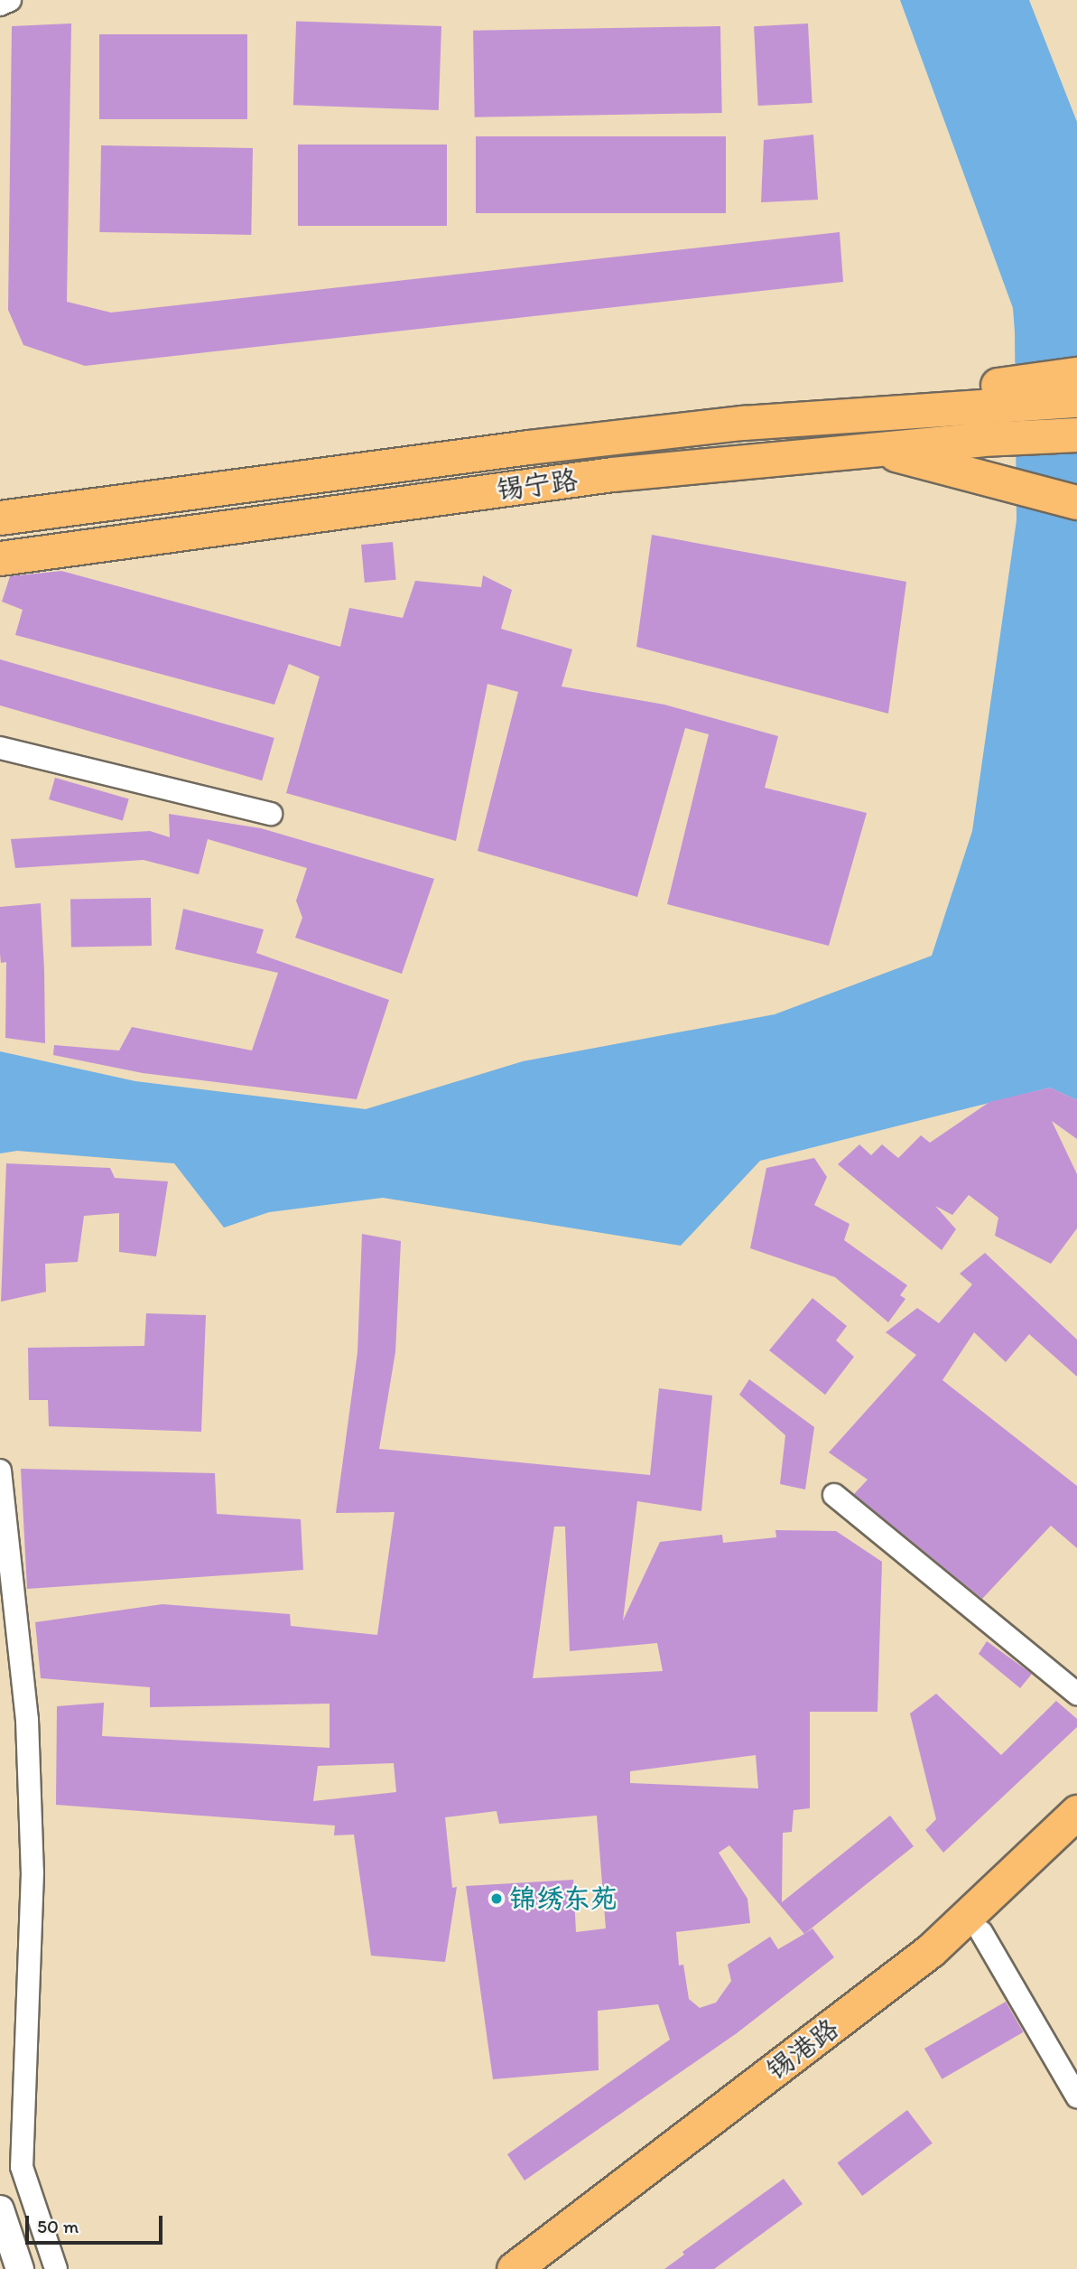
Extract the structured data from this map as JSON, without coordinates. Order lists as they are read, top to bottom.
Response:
{
  "streets": {
    "main road": ["锡宁路", "锡港路"]
  },
  "places": ["锦绣东苑"],
  "scale_bar": "50 m"
}
